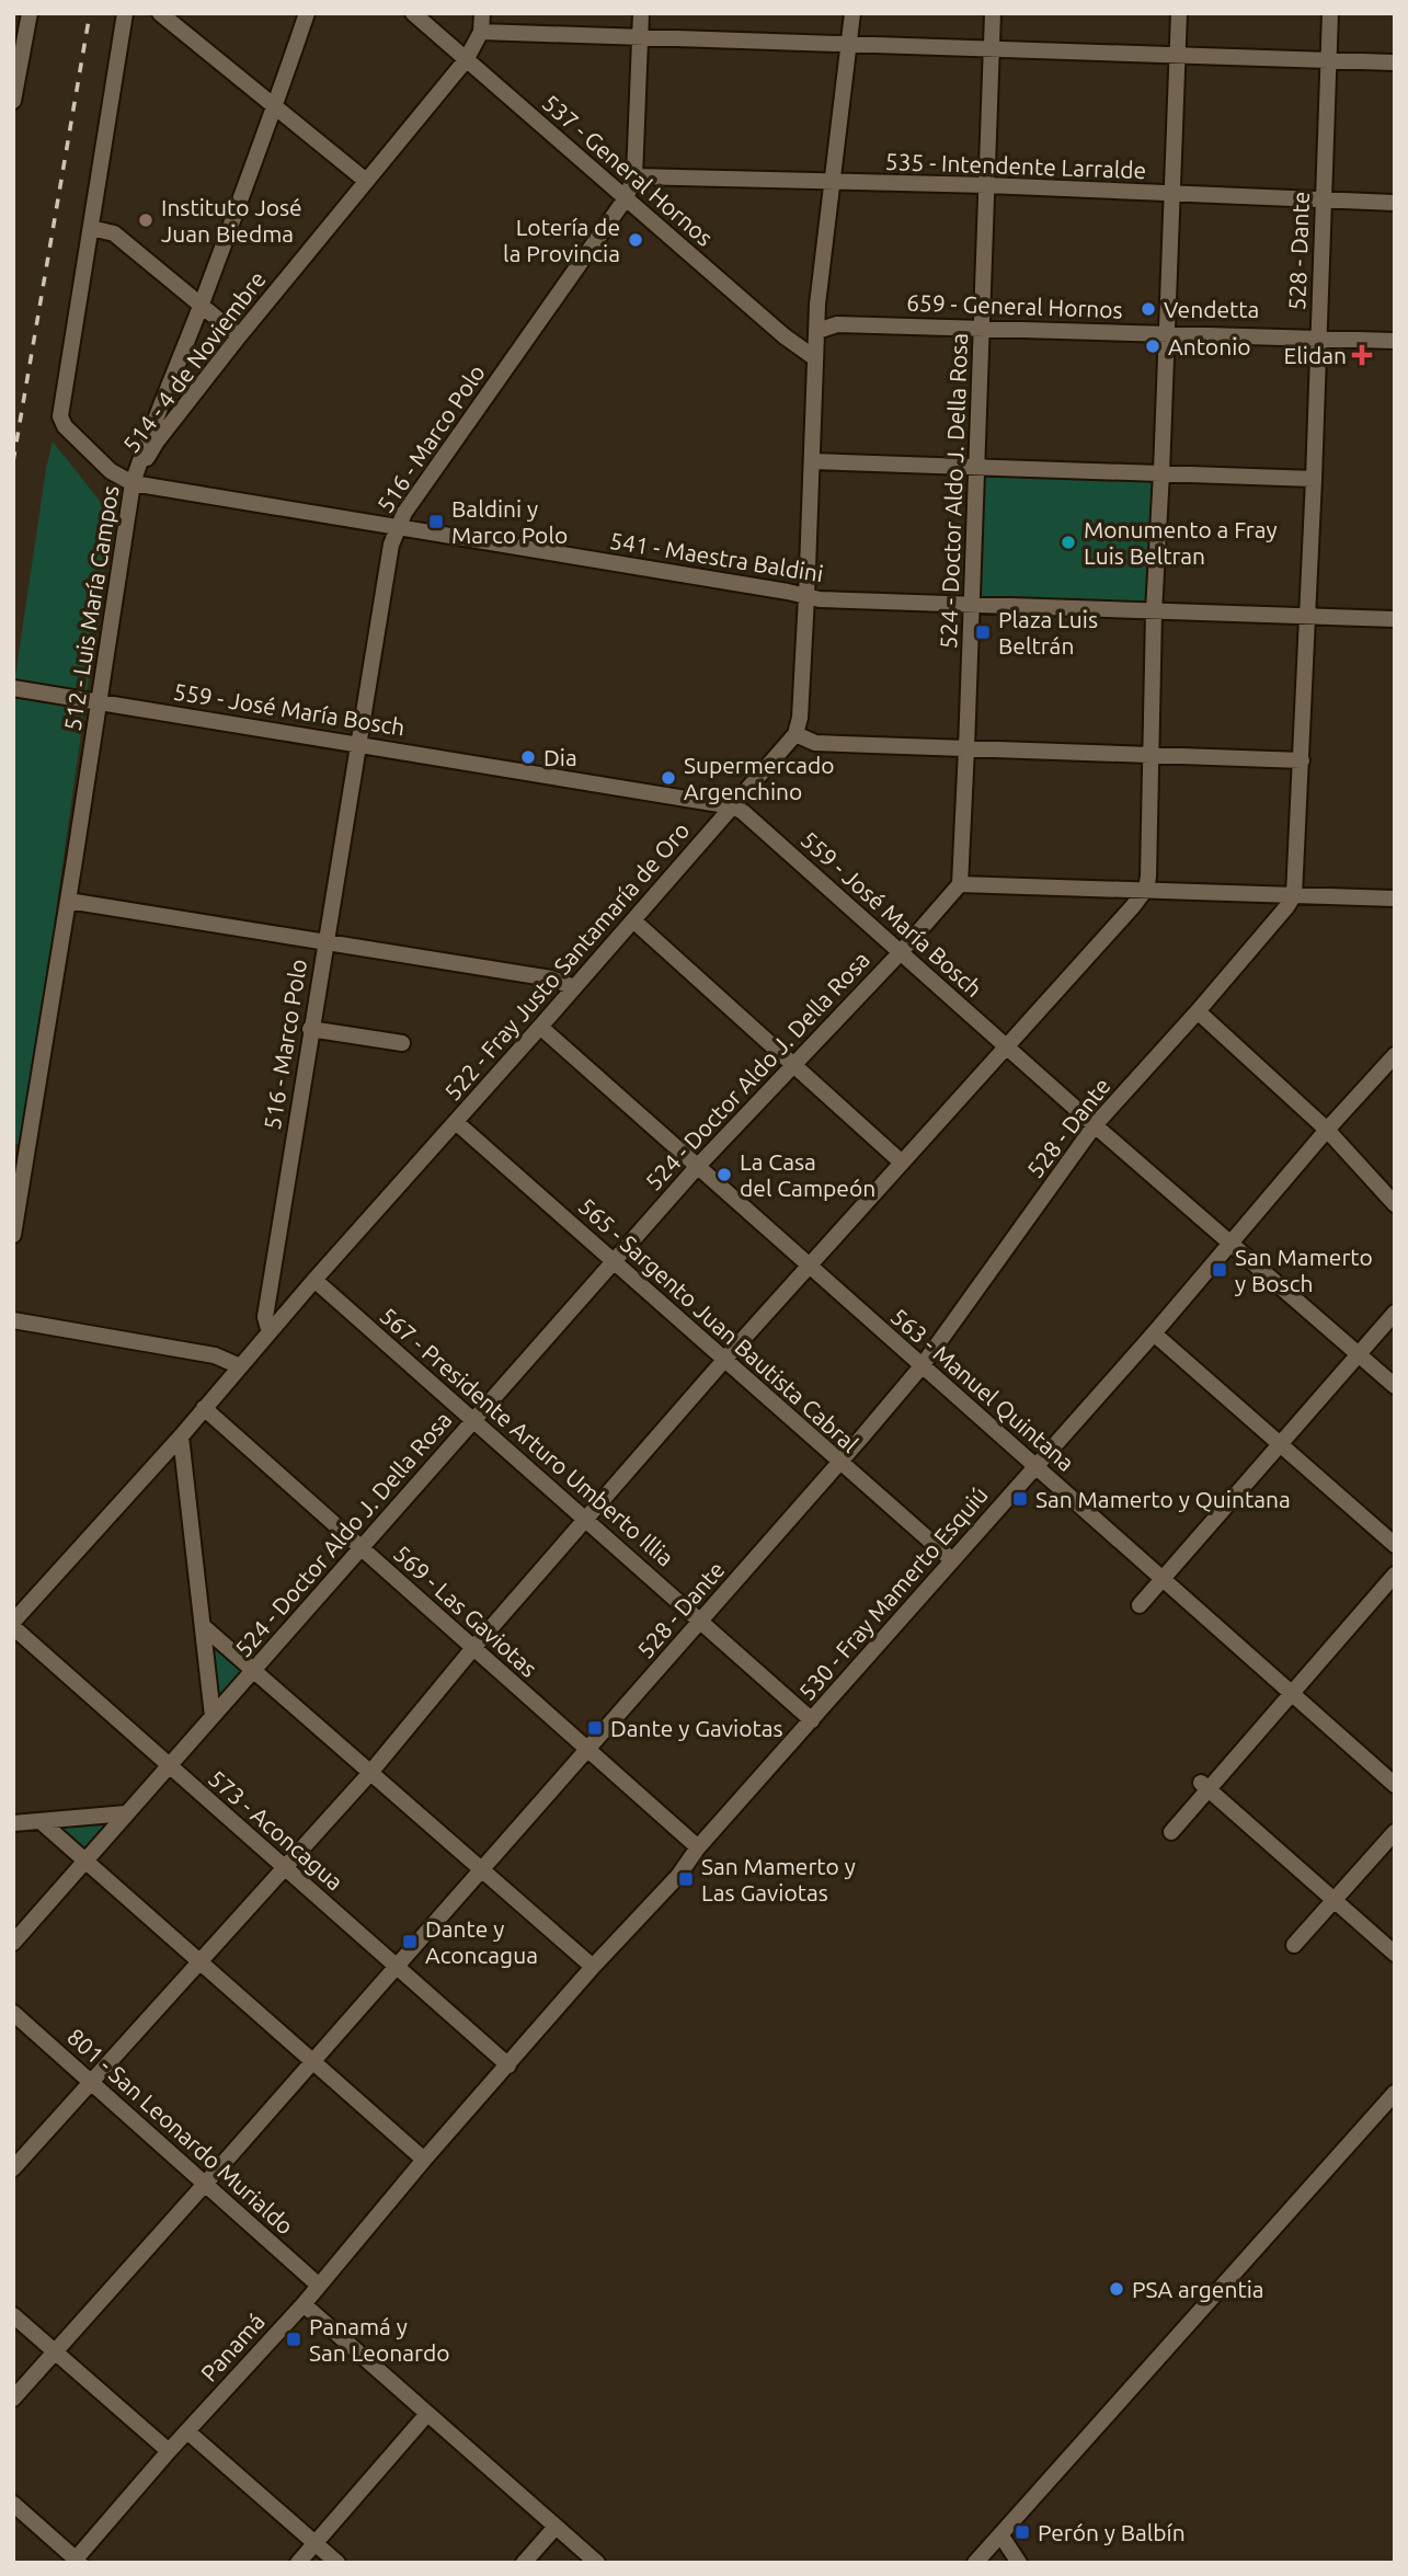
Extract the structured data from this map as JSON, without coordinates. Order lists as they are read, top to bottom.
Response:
{
  "streets": {
    "street": [
      "535 - Intendente Larralde",
      "537 - General Hornos",
      "528 - Dante",
      "659 - General Hornos",
      "514 - 4 de Noviembre",
      "516 - Marco Polo",
      "524 - Doctor Aldo J. Della Rosa",
      "541 - Maestra Baldini",
      "512 - Luis María Campos",
      "559 - José María Bosch",
      "522 - Fray Justo Santamaría de Oro",
      "565 - Sargento Juan Bautista Cabral",
      "563 - Manuel Quintana",
      "567 - Presidente Arturo Umberto Illia",
      "530 - Fray Mamerto Esquiú",
      "569 - Las Gaviotas",
      "573 - Aconcagua",
      "801 - San Leonardo Murialdo",
      "Panamá"
    ]
  },
  "crossings": [
    ["535 - Intendente Larralde", "528 - Dante"],
    ["535 - Intendente Larralde", "516 - Marco Polo"],
    ["535 - Intendente Larralde", "524 - Doctor Aldo J. Della Rosa"],
    ["537 - General Hornos", "514 - 4 de Noviembre"],
    ["537 - General Hornos", "516 - Marco Polo"],
    ["528 - Dante", "659 - General Hornos"],
    ["528 - Dante", "541 - Maestra Baldini"],
    ["528 - Dante", "559 - José María Bosch"],
    ["528 - Dante", "565 - Sargento Juan Bautista Cabral"],
    ["528 - Dante", "563 - Manuel Quintana"],
    ["528 - Dante", "567 - Presidente Arturo Umberto Illia"],
    ["528 - Dante", "569 - Las Gaviotas"],
    ["528 - Dante", "573 - Aconcagua"],
    ["528 - Dante", "801 - San Leonardo Murialdo"],
    ["659 - General Hornos", "524 - Doctor Aldo J. Della Rosa"],
    ["514 - 4 de Noviembre", "541 - Maestra Baldini"],
    ["514 - 4 de Noviembre", "512 - Luis María Campos"],
    ["516 - Marco Polo", "541 - Maestra Baldini"],
    ["516 - Marco Polo", "559 - José María Bosch"],
    ["516 - Marco Polo", "522 - Fray Justo Santamaría de Oro"],
    ["524 - Doctor Aldo J. Della Rosa", "541 - Maestra Baldini"],
    ["524 - Doctor Aldo J. Della Rosa", "559 - José María Bosch"],
    ["524 - Doctor Aldo J. Della Rosa", "565 - Sargento Juan Bautista Cabral"],
    ["524 - Doctor Aldo J. Della Rosa", "563 - Manuel Quintana"],
    ["524 - Doctor Aldo J. Della Rosa", "567 - Presidente Arturo Umberto Illia"],
    ["524 - Doctor Aldo J. Della Rosa", "569 - Las Gaviotas"],
    ["524 - Doctor Aldo J. Della Rosa", "573 - Aconcagua"],
    ["541 - Maestra Baldini", "512 - Luis María Campos"],
    ["512 - Luis María Campos", "559 - José María Bosch"],
    ["559 - José María Bosch", "522 - Fray Justo Santamaría de Oro"],
    ["559 - José María Bosch", "530 - Fray Mamerto Esquiú"],
    ["522 - Fray Justo Santamaría de Oro", "565 - Sargento Juan Bautista Cabral"],
    ["522 - Fray Justo Santamaría de Oro", "563 - Manuel Quintana"],
    ["522 - Fray Justo Santamaría de Oro", "567 - Presidente Arturo Umberto Illia"],
    ["522 - Fray Justo Santamaría de Oro", "569 - Las Gaviotas"],
    ["522 - Fray Justo Santamaría de Oro", "573 - Aconcagua"],
    ["565 - Sargento Juan Bautista Cabral", "530 - Fray Mamerto Esquiú"],
    ["563 - Manuel Quintana", "530 - Fray Mamerto Esquiú"],
    ["567 - Presidente Arturo Umberto Illia", "530 - Fray Mamerto Esquiú"],
    ["530 - Fray Mamerto Esquiú", "569 - Las Gaviotas"],
    ["530 - Fray Mamerto Esquiú", "573 - Aconcagua"],
    ["530 - Fray Mamerto Esquiú", "Panamá"],
    ["801 - San Leonardo Murialdo", "Panamá"]
  ],
  "places": {
    "other": [
      "Instituto José Juan Biedma",
      "Lotería de la Provincia",
      "Vendetta",
      "Antonio",
      "Monumento a Fray Luis Beltran",
      "Dia",
      "Supermercado Argenchino",
      "La Casa del Campeón",
      "PSA argentia"
    ],
    "health": ["Elidan"],
    "transit": [
      "Baldini y Marco Polo",
      "Plaza Luis Beltrán",
      "San Mamerto y Bosch",
      "San Mamerto y Quintana",
      "Dante y Gaviotas",
      "San Mamerto y Las Gaviotas",
      "Dante y Aconcagua",
      "Panamá y San Leonardo",
      "Perón y Balbín"
    ]
  }
}
